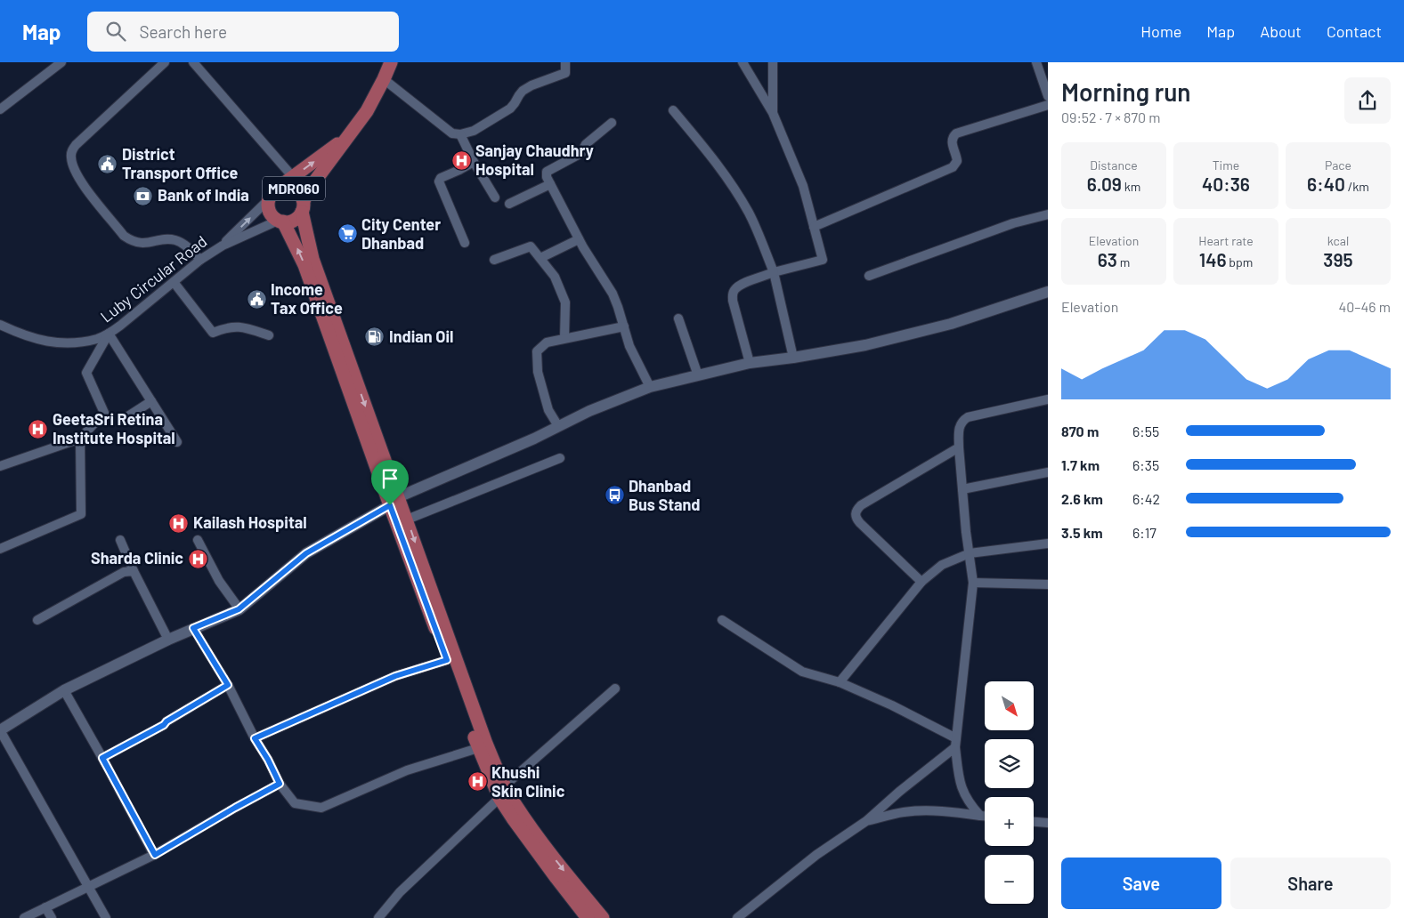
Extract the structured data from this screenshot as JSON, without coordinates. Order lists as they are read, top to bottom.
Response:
{
  "streets": {
    "main road": ["MDR060"],
    "street": ["Luby Circular Road"]
  },
  "crossings": [
    ["MDR060", "Luby Circular Road"]
  ],
  "places": {
    "hospital": [
      "Sanjay Chaudhry Hospital",
      "GeetaSri Retina Institute Hospital",
      "Kailash Hospital",
      "Sharda Clinic",
      "Khushi Skin Clinic"
    ],
    "public building": ["District Transport Office", "Income Tax Office"],
    "bank": ["Bank of India"],
    "supermarket": ["City Center Dhanbad"],
    "fuel station": ["Indian Oil"],
    "bus stop": ["Dhanbad Bus Stand"]
  },
  "north": "bottom right",
  "page": {
    "header": "Map",
    "search": "Search here",
    "nav": [
      "Home",
      "Map",
      "About",
      "Contact"
    ],
    "heading": ["Morning run", "09:52 · 7 × 870 m"],
    "stats": [
      ["Distance", "6.09 km"],
      ["Time", "40:36"],
      ["Pace", "6:40 /km"],
      ["Elevation", "63 m"],
      ["Heart rate", "146 bpm"],
      ["kcal", "395"]
    ],
    "chart": ["Elevation", "40–46 m"],
    "list": [
      {
        "name": "870 m",
        "note": "6:55"
      },
      {
        "name": "1.7 km",
        "note": "6:35"
      },
      {
        "name": "2.6 km",
        "note": "6:42"
      },
      {
        "name": "3.5 km",
        "note": "6:17"
      }
    ],
    "map_buttons": ["+", "−"],
    "buttons": ["Save", "Share"]
  }
}
